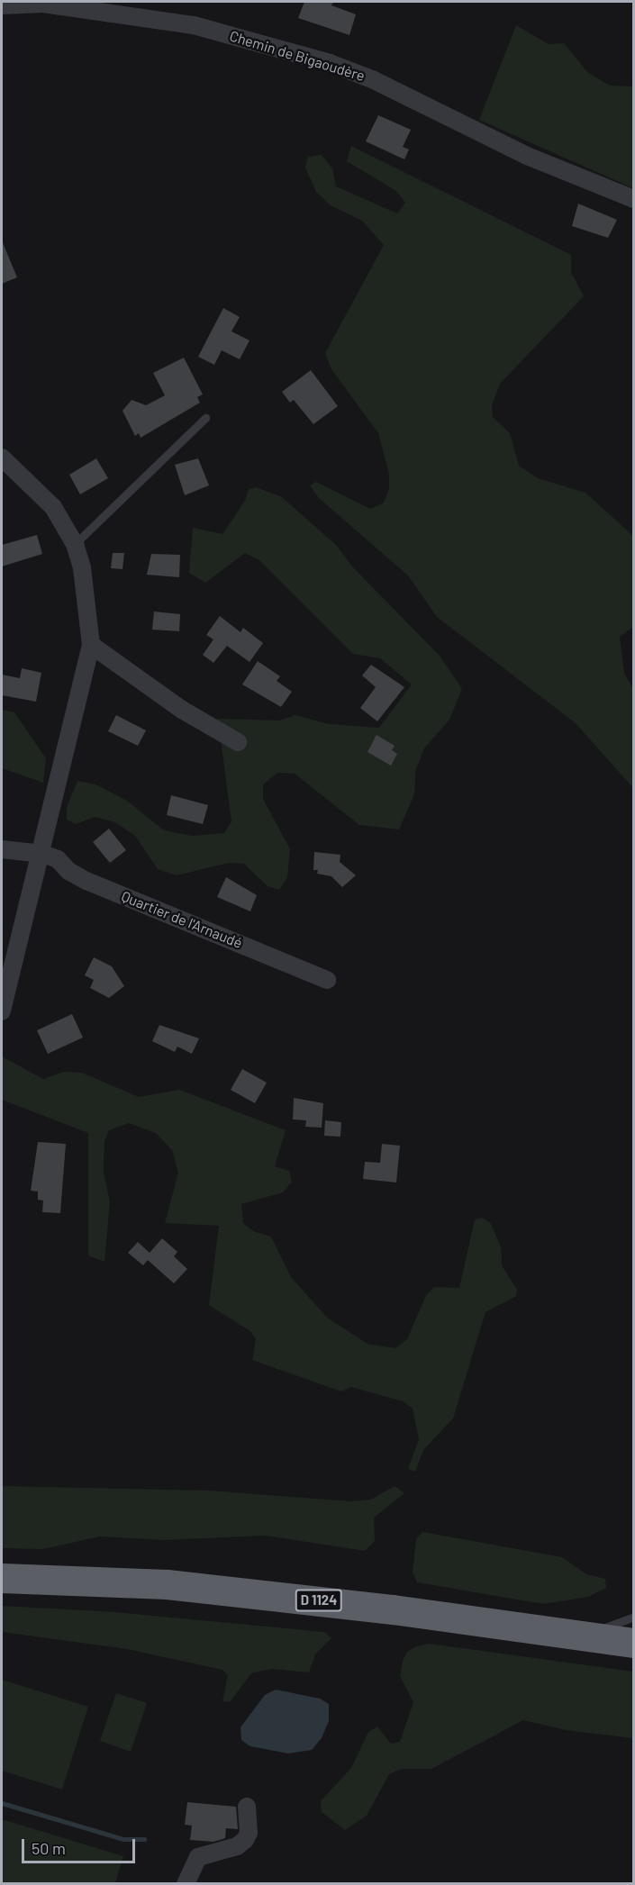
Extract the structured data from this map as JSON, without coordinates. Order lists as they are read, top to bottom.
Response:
{
  "streets": {
    "highway": ["D 1124"],
    "street": ["Chemin de Bigaoudère", "Quartier de l'Arnaudé"]
  },
  "scale_bar": "50 m"
}
